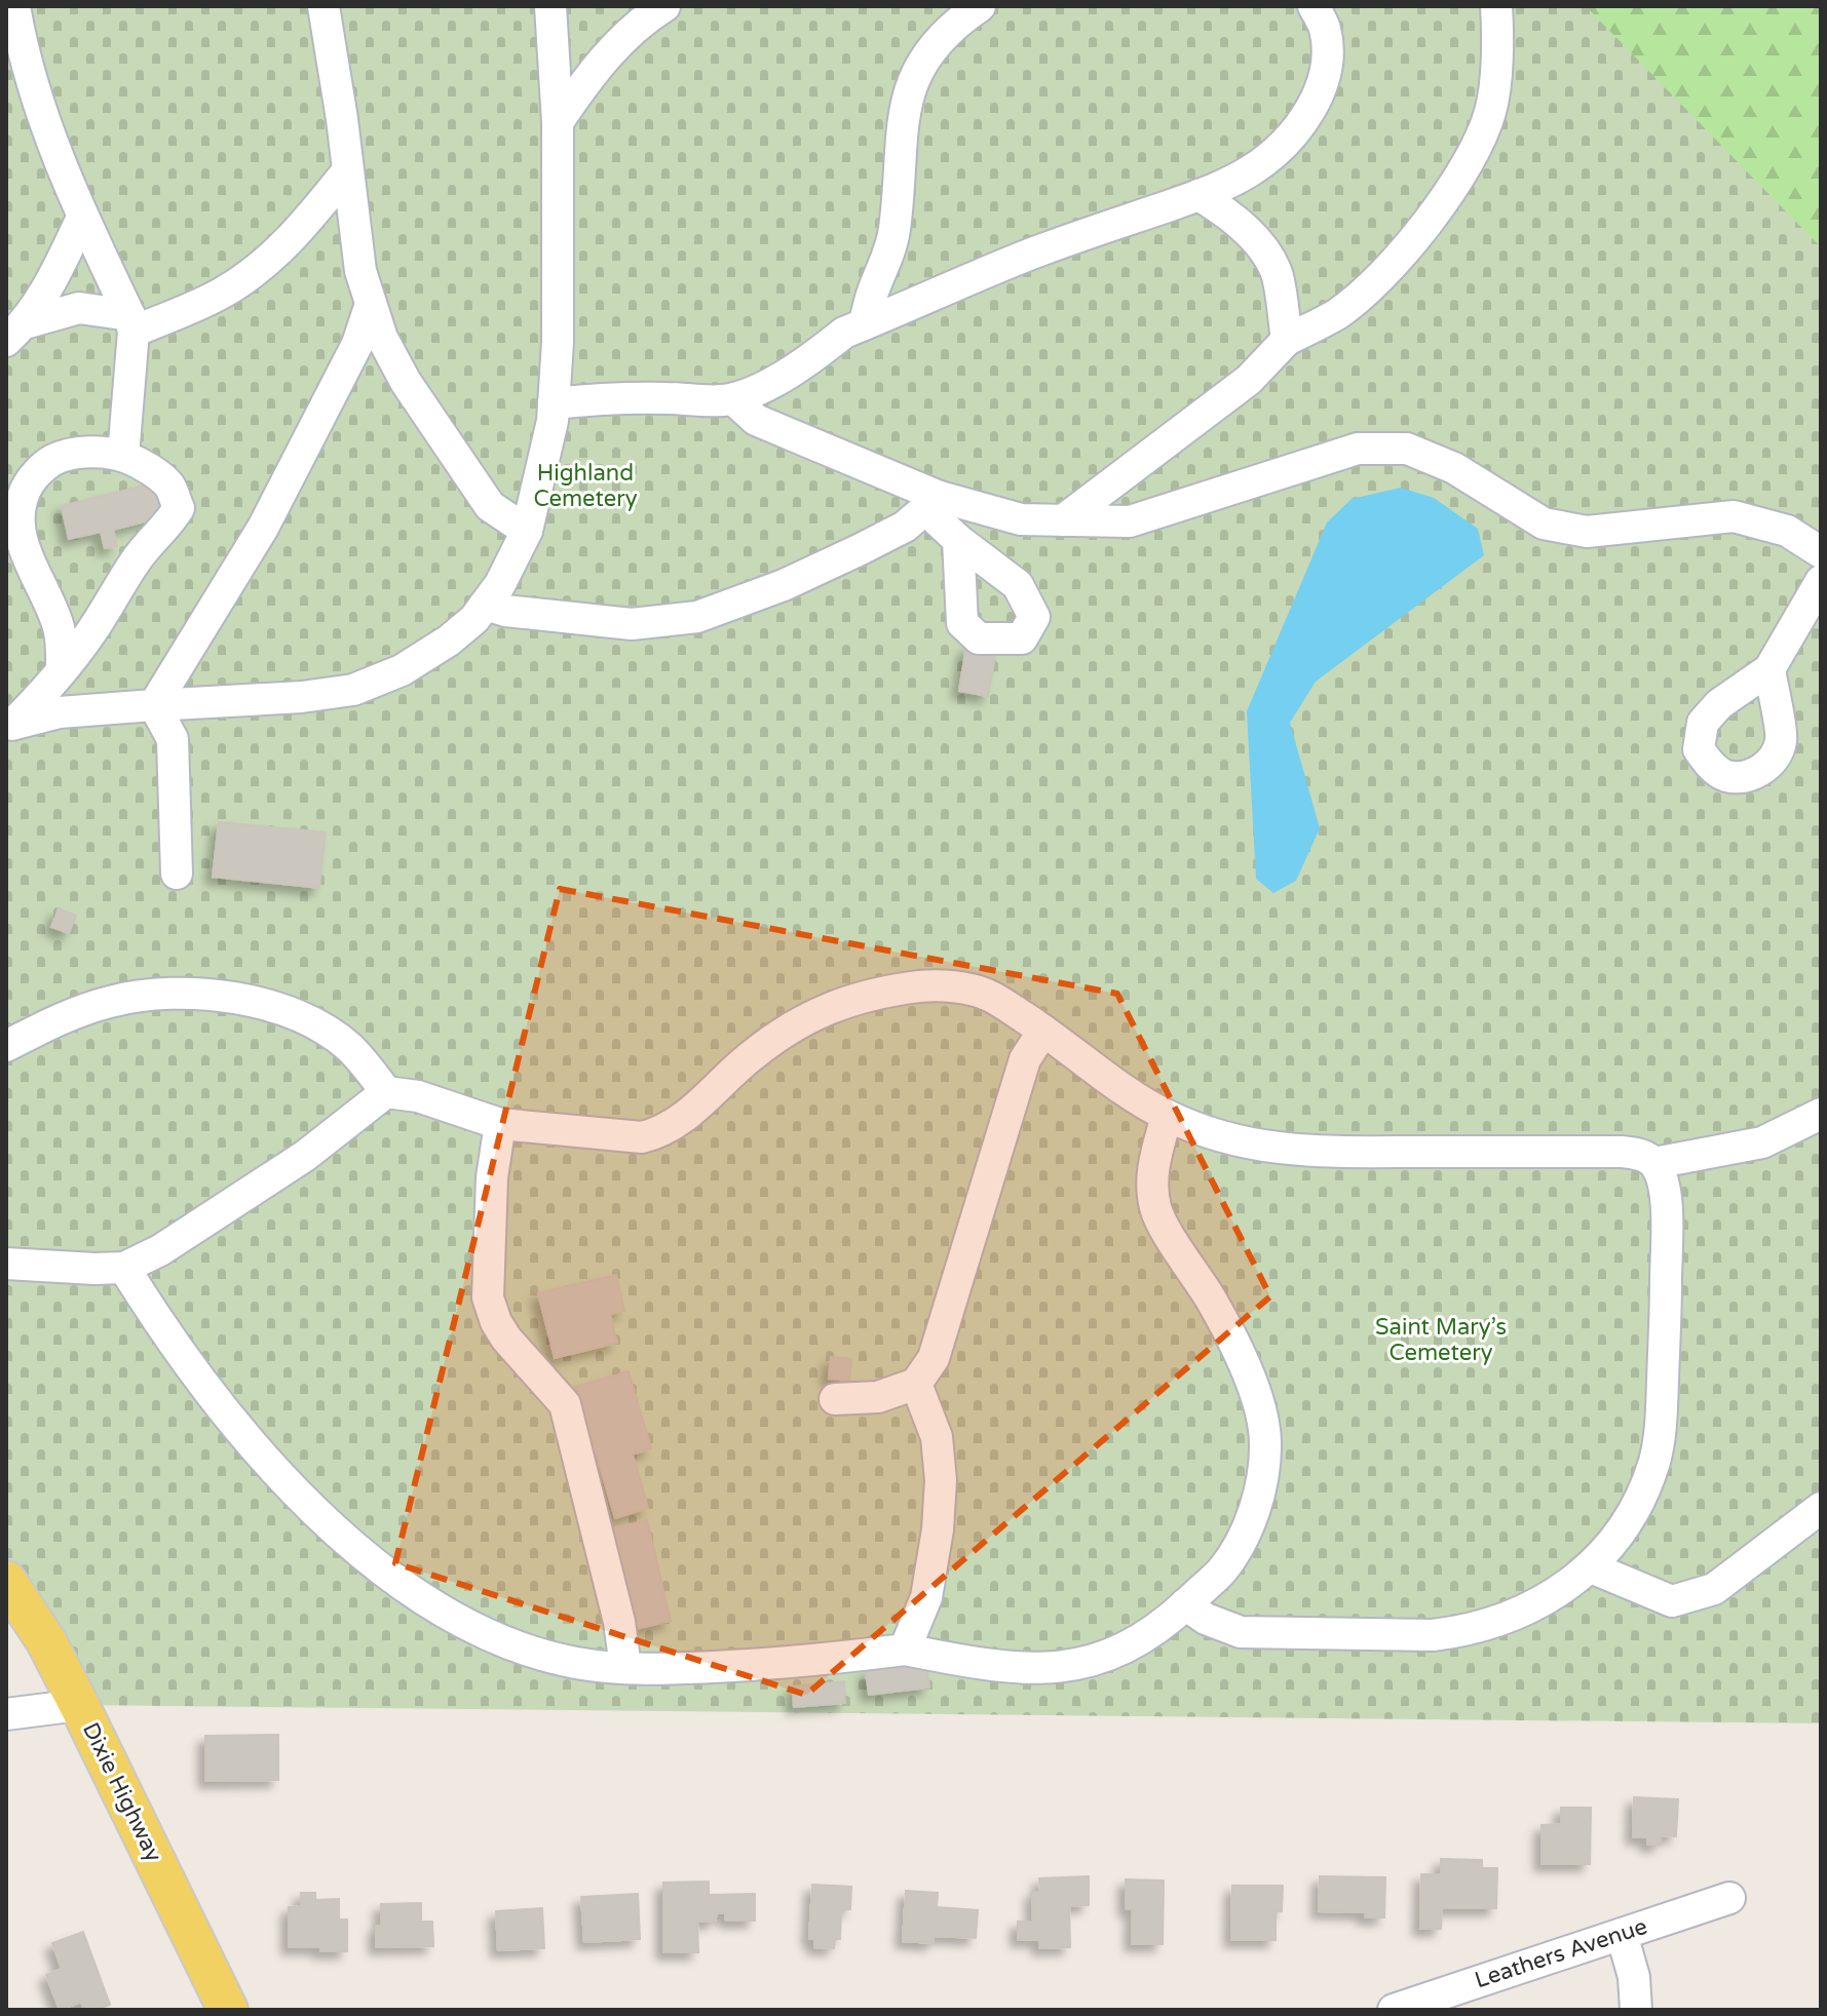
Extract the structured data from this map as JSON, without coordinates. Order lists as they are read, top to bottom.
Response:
{
  "streets": {
    "main road": ["Dixie Highway"],
    "street": ["Leathers Avenue"]
  },
  "parks": ["Highland Cemetery", "Saint Mary’s Cemetery"]
}
